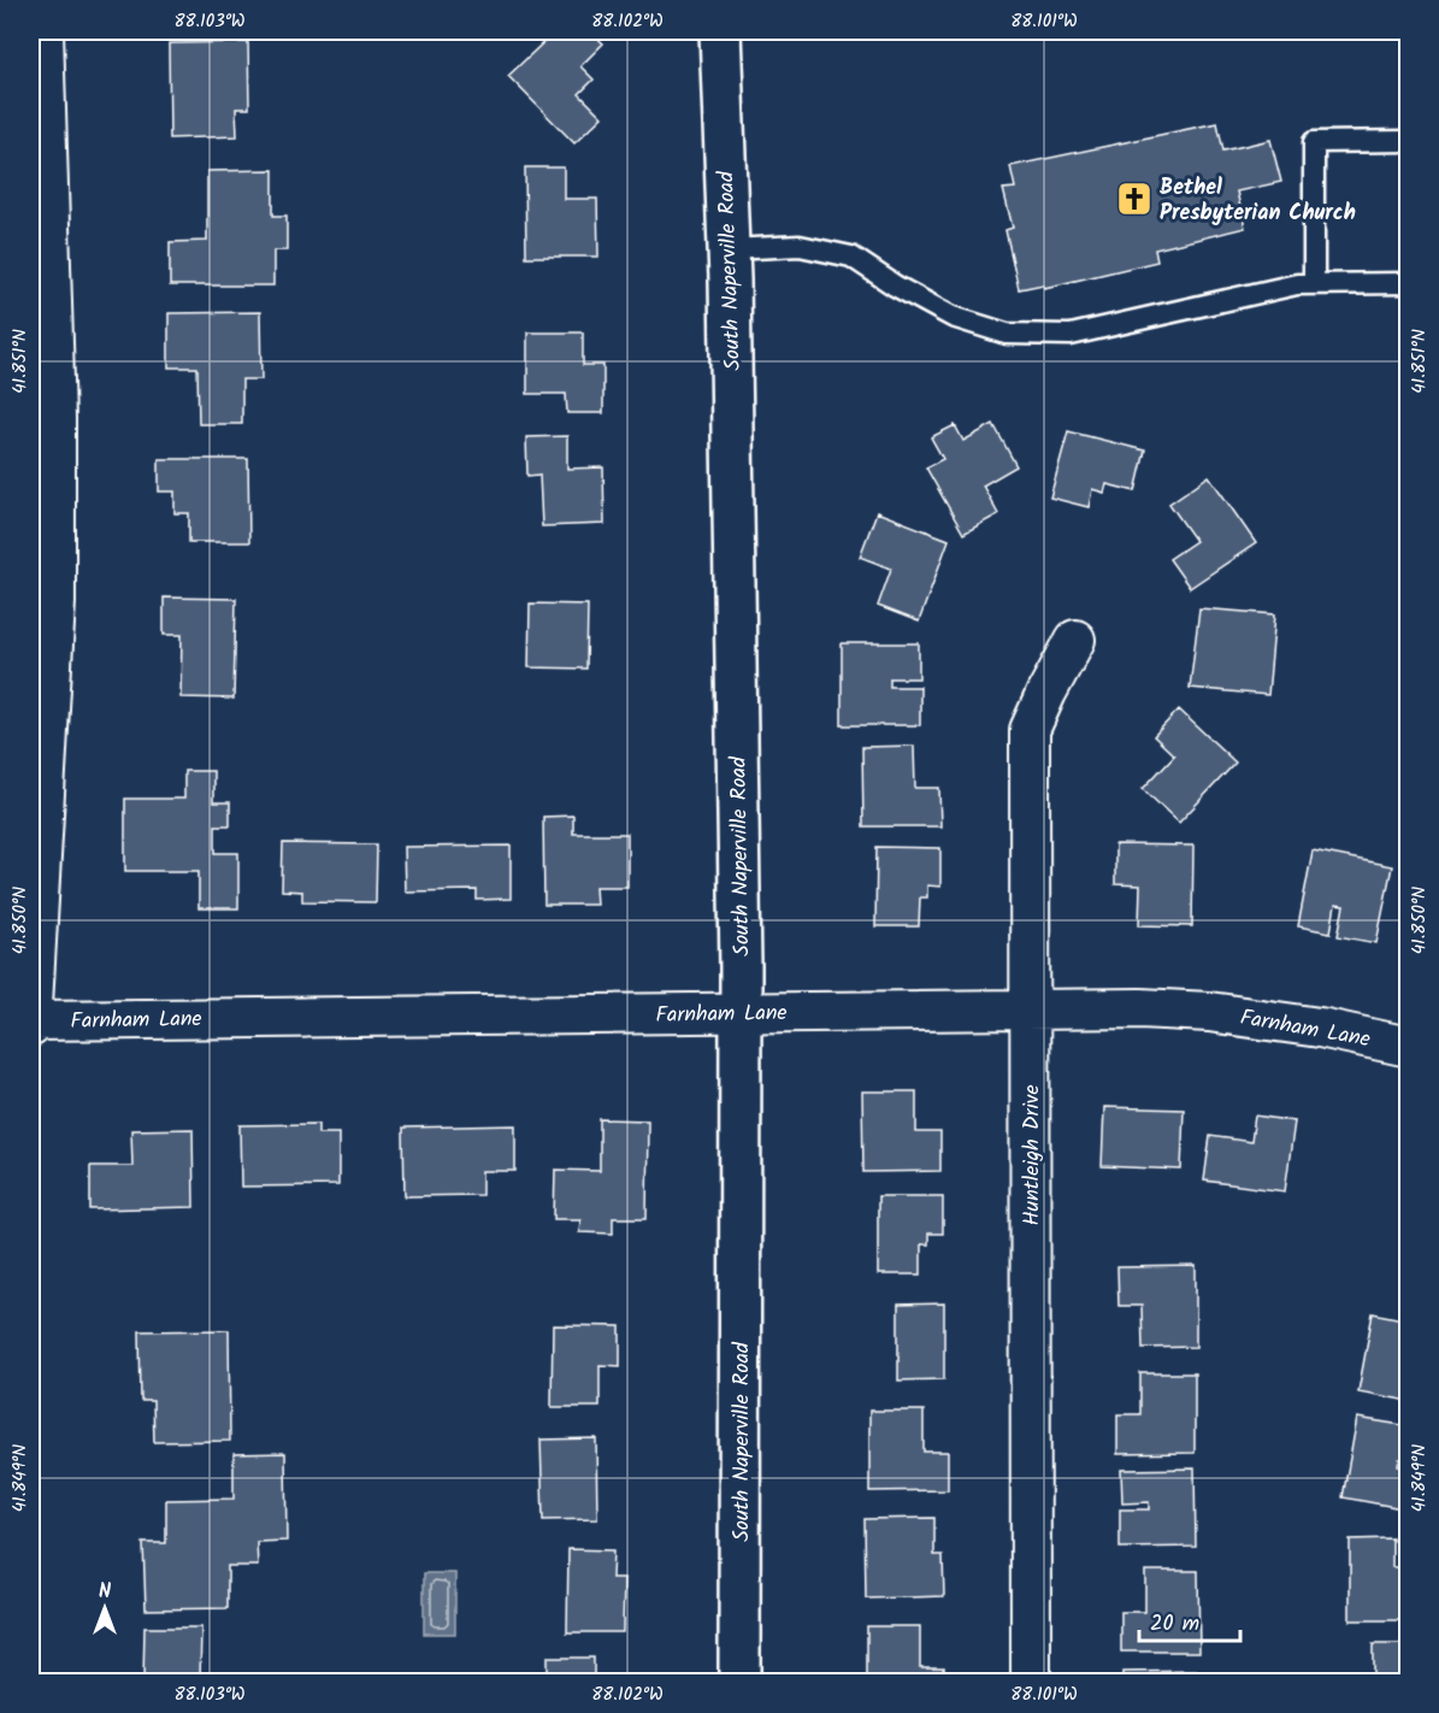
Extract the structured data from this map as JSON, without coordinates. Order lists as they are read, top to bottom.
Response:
{
  "streets": {
    "main road": ["South Naperville Road"],
    "street": ["Farnham Lane", "Huntleigh Drive"]
  },
  "crossings": [
    ["South Naperville Road", "Farnham Lane"],
    ["Farnham Lane", "Huntleigh Drive"]
  ],
  "places": {
    "church": ["Bethel Presbyterian Church"]
  },
  "scale_bar": "20 m",
  "north": "top",
  "coordinates": [
    "88.103°W",
    "88.102°W",
    "88.101°W",
    "41.851°N",
    "41.850°N",
    "41.849°N"
  ]
}
